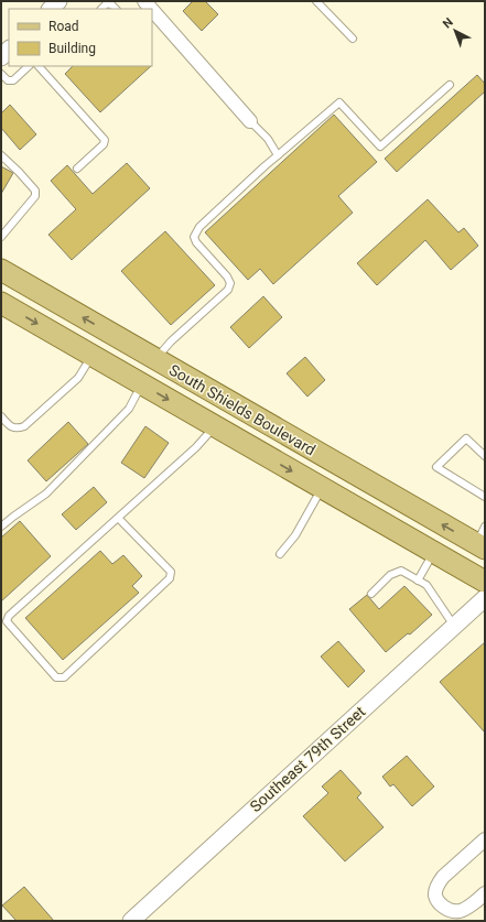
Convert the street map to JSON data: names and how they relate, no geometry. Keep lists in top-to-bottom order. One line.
{"streets":{"main road":["South Shields Boulevard"],"street":["Southeast 79th Street"]},"legend":["Road","Building"],"north":"top left"}
